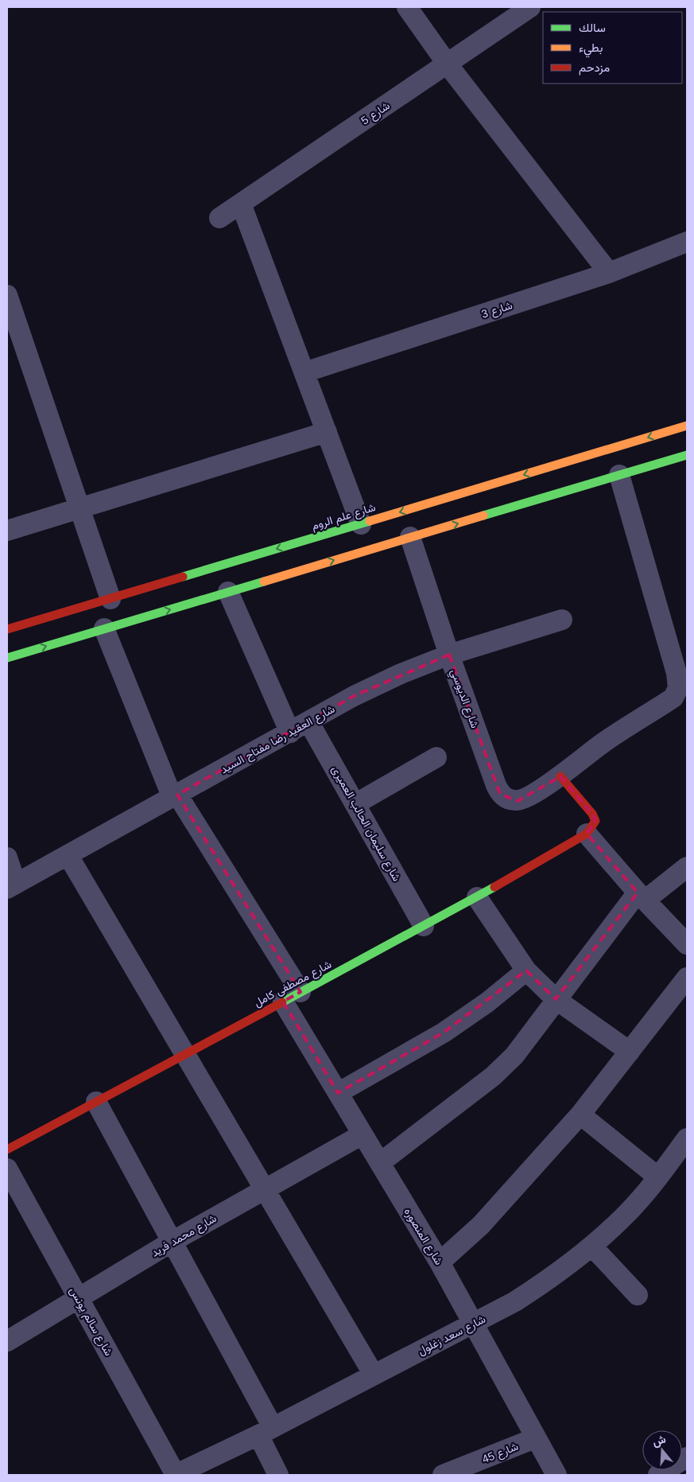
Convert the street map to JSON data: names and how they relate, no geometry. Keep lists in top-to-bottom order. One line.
{"streets":{"street":["شارع 5","شارع 3","شارع علم الروم","شارع الديوسي","شارع العقيد رضا مفتاح السيد","شارع سليمان الحالب العميرى","شارع مصطفى كامل","شارع محمد فريد","شارع المنصوره","شارع سالم يونس","شارع سعد زغلول","شارع 45"]},"crossings":[["شارع الديوسي","شارع العقيد رضا مفتاح السيد"],["شارع العقيد رضا مفتاح السيد","شارع سليمان الحالب العميرى"],["شارع العقيد رضا مفتاح السيد","شارع المنصوره"],["شارع سليمان الحالب العميرى","شارع مصطفى كامل"],["شارع مصطفى كامل","شارع المنصوره"],["شارع محمد فريد","شارع المنصوره"],["شارع محمد فريد","شارع سالم يونس"],["شارع المنصوره","شارع سعد زغلول"],["شارع المنصوره","شارع 45"],["شارع سالم يونس","شارع سعد زغلول"]],"legend":["سالك","بطيء","مزدحم"],"north":"top"}
